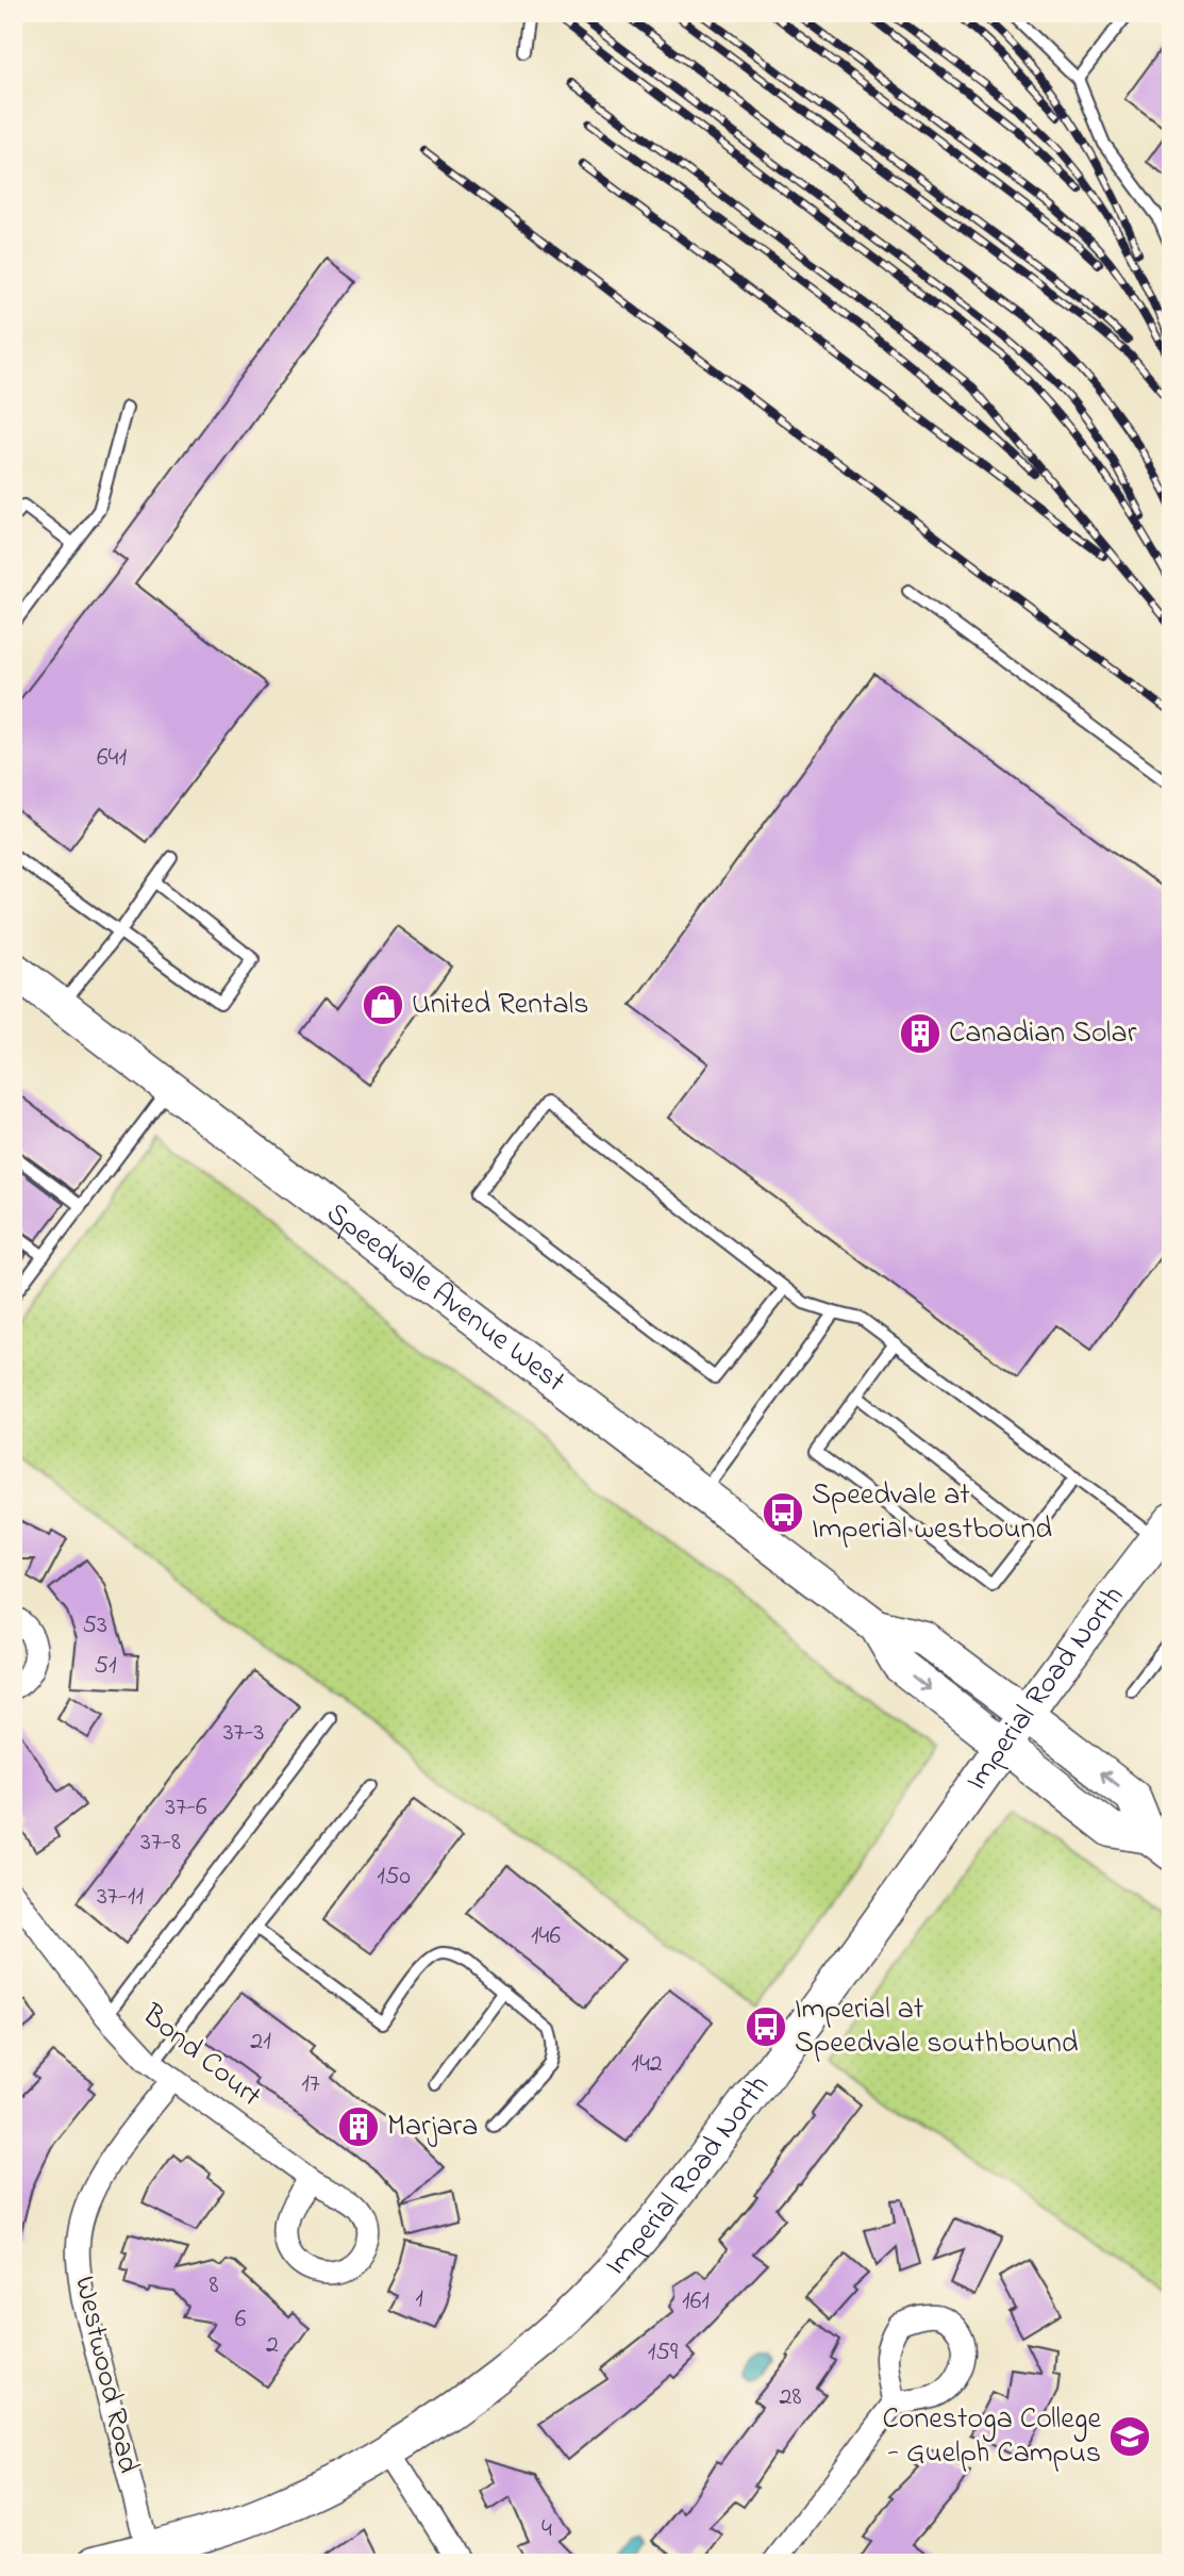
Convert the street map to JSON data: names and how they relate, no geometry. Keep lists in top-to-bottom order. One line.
{"streets":{"main road":["Speedvale Avenue West","Imperial Road North"],"street":["Bond Court","Westwood Road"]},"crossings":[["Speedvale Avenue West","Imperial Road North"],["Imperial Road North","Westwood Road"],["Bond Court","Westwood Road"]],"places":{"shop":["United Rentals"],"building":["Canadian Solar","Marjara"],"bus stop":["Speedvale at Imperial westbound","Imperial at Speedvale southbound"],"school or university":["Conestoga College - Guelph Campus"]},"house_numbers":["641","53","51","37-3","37-6","37-8","150","37-11","146","21","142","17","8","1","161","6","2","159","28","4"]}
